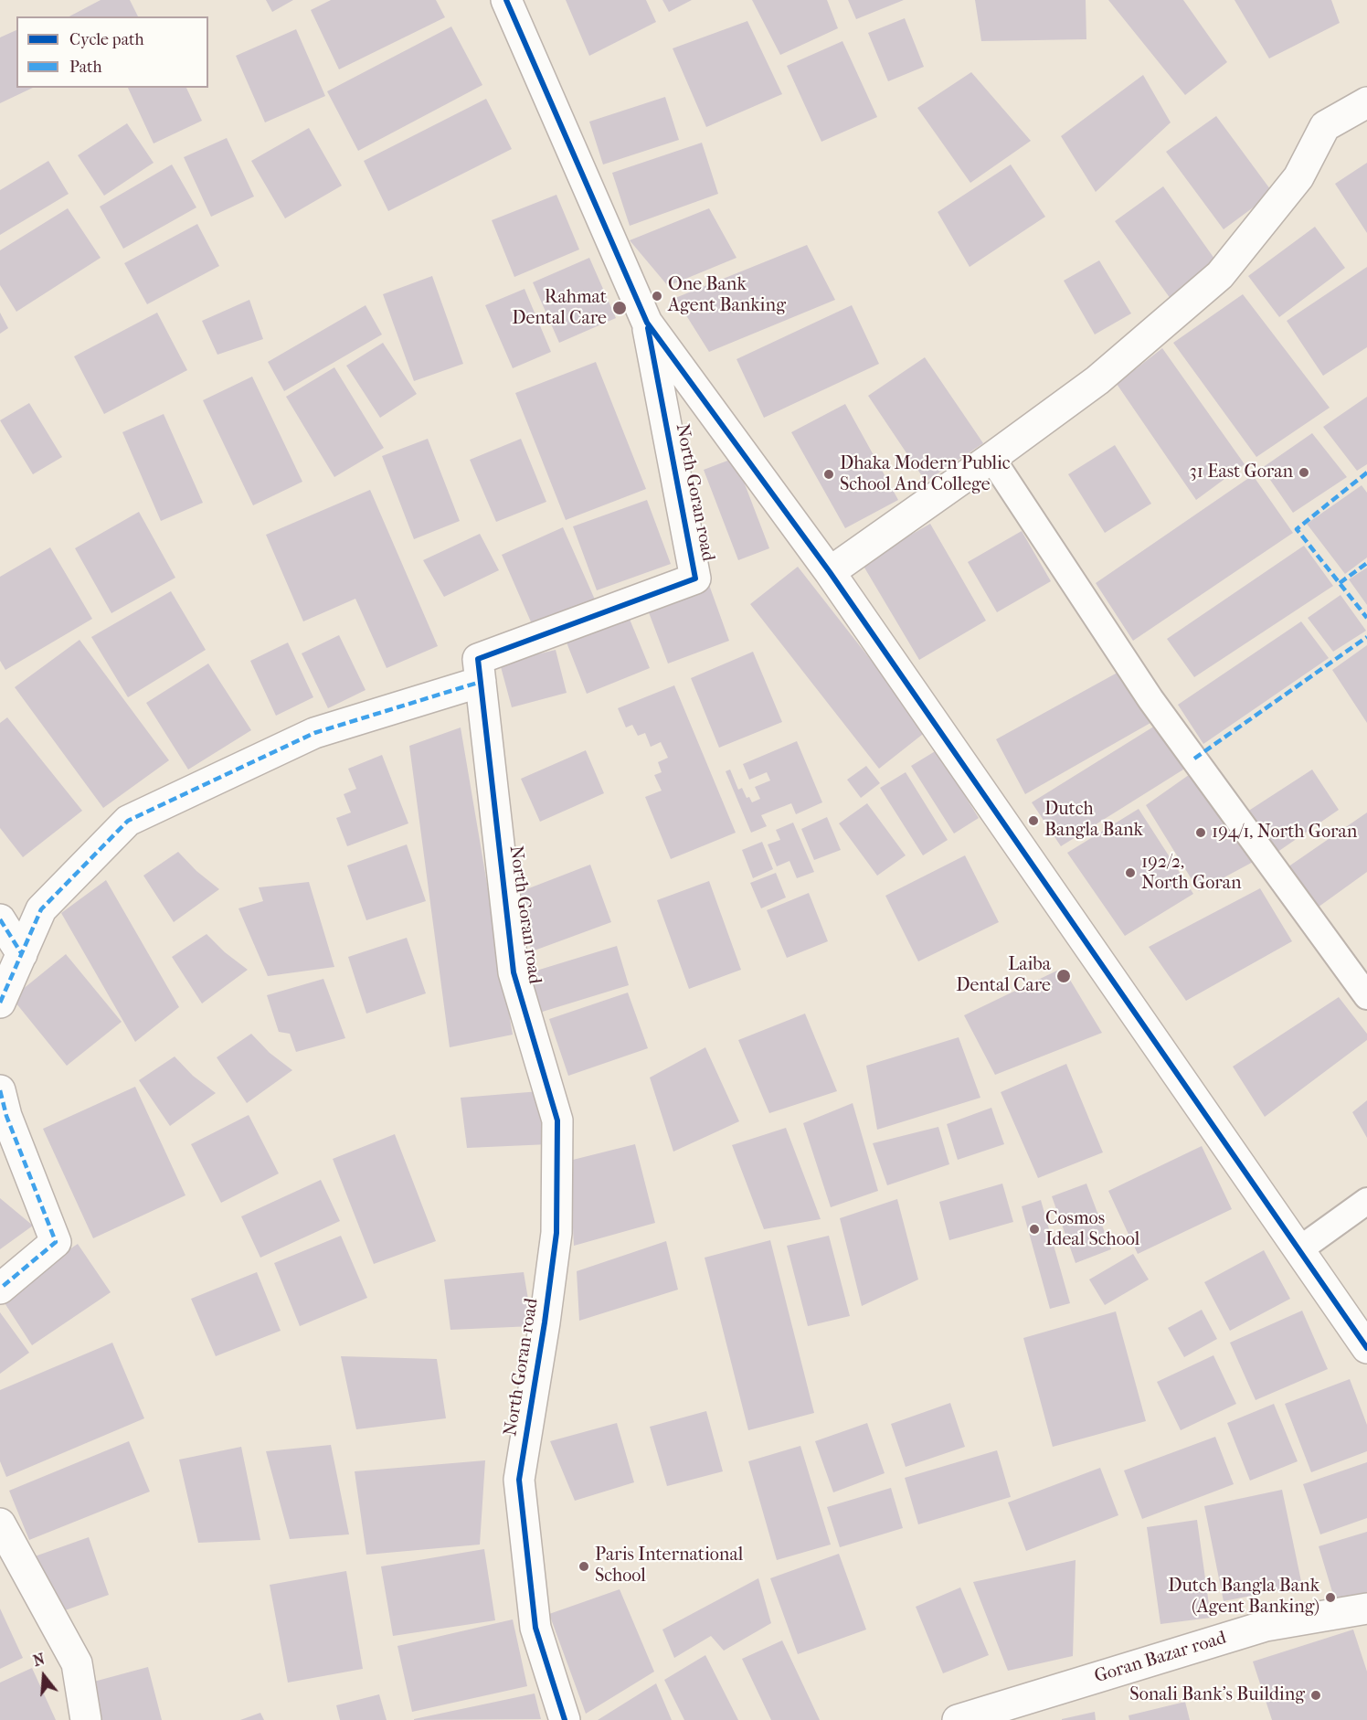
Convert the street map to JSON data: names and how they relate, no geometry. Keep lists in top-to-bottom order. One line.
{"streets":{"street":["North Goran road","Goran Bazar road"]},"places":["One Bank Agent Banking","Rahmat Dental Care","31 East Goran","Dhaka Modern Public School And College","Dutch Bangla Bank","194/1, North Goran","192/2, North Goran","Laiba Dental Care","Cosmos Ideal School","Paris International School","Dutch Bangla Bank (Agent Banking)","Sonali Bank's Building"],"legend":["Cycle path","Path"],"north":"top"}
